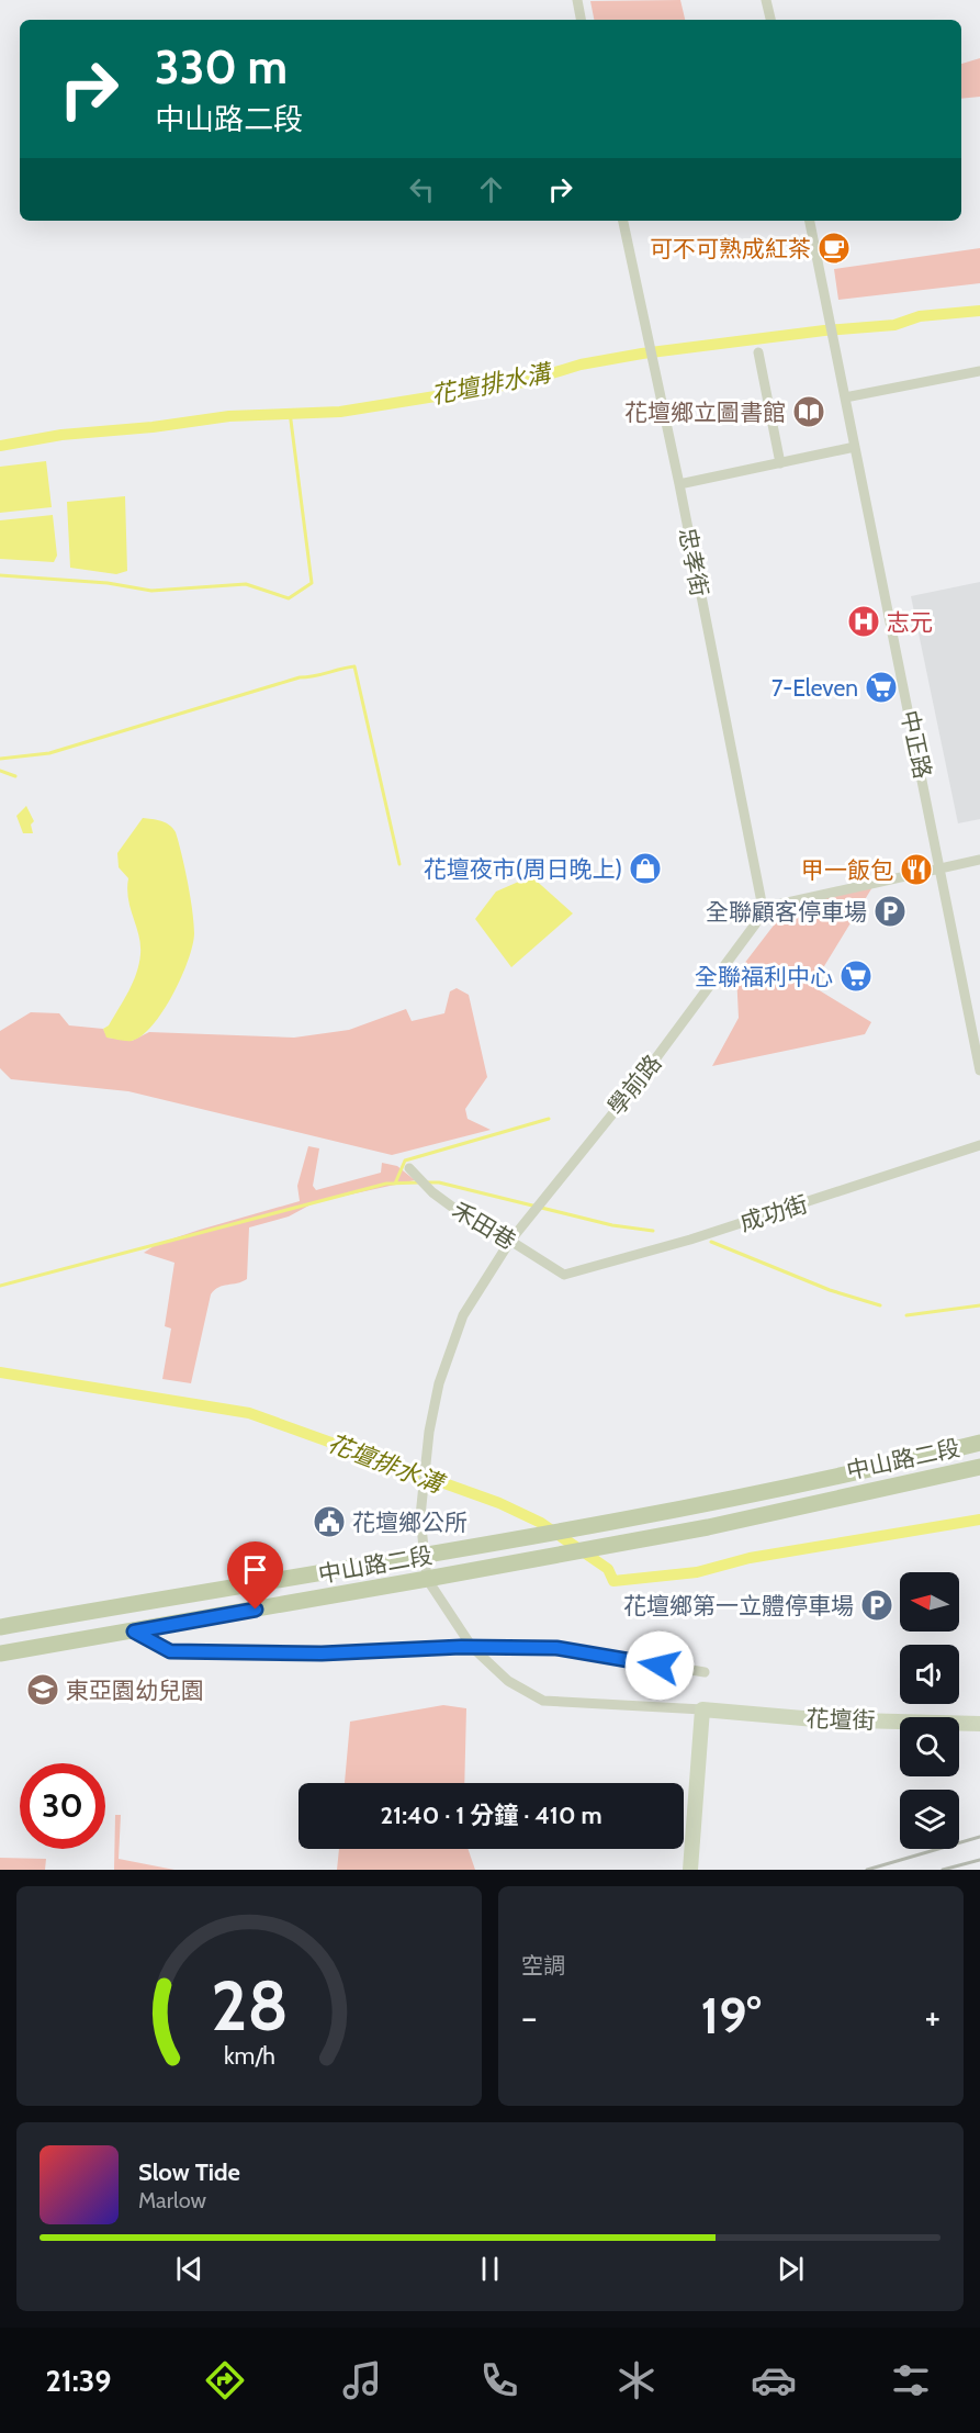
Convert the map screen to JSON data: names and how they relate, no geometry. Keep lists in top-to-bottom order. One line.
{"streets":{"main road":["中山路二段"],"street":["忠孝街","中正路","學前路","成功街","禾田巷","花壇街"]},"crossings":[["忠孝街","學前路"],["學前路","禾田巷"],["學前路","中山路二段"],["成功街","禾田巷"]],"water":["花壇排水溝"],"places":{"cafe":["可不可熟成紅茶"],"library":["花壇鄉立圖書館"],"hospital":["志元"],"supermarket":["7-Eleven","全聯福利中心"],"shop":["花壇夜市(周日晚上)"],"restaurant":["甲一飯包"],"parking":["全聯顧客停車場","花壇鄉第一立體停車場"],"public building":["花壇鄉公所"],"school or university":["東亞園幼兒園"]},"north":"left","page":{"turn":["330 m","中山路二段"],"limit":"30","trip":"21:40 · 1 分鐘 · 410 m","tile":"空調","heat":["−","19°","+"],"song":["Slow Tide","Marlow"],"tabs":"21:39","gauge":["28","km/h"]}}
